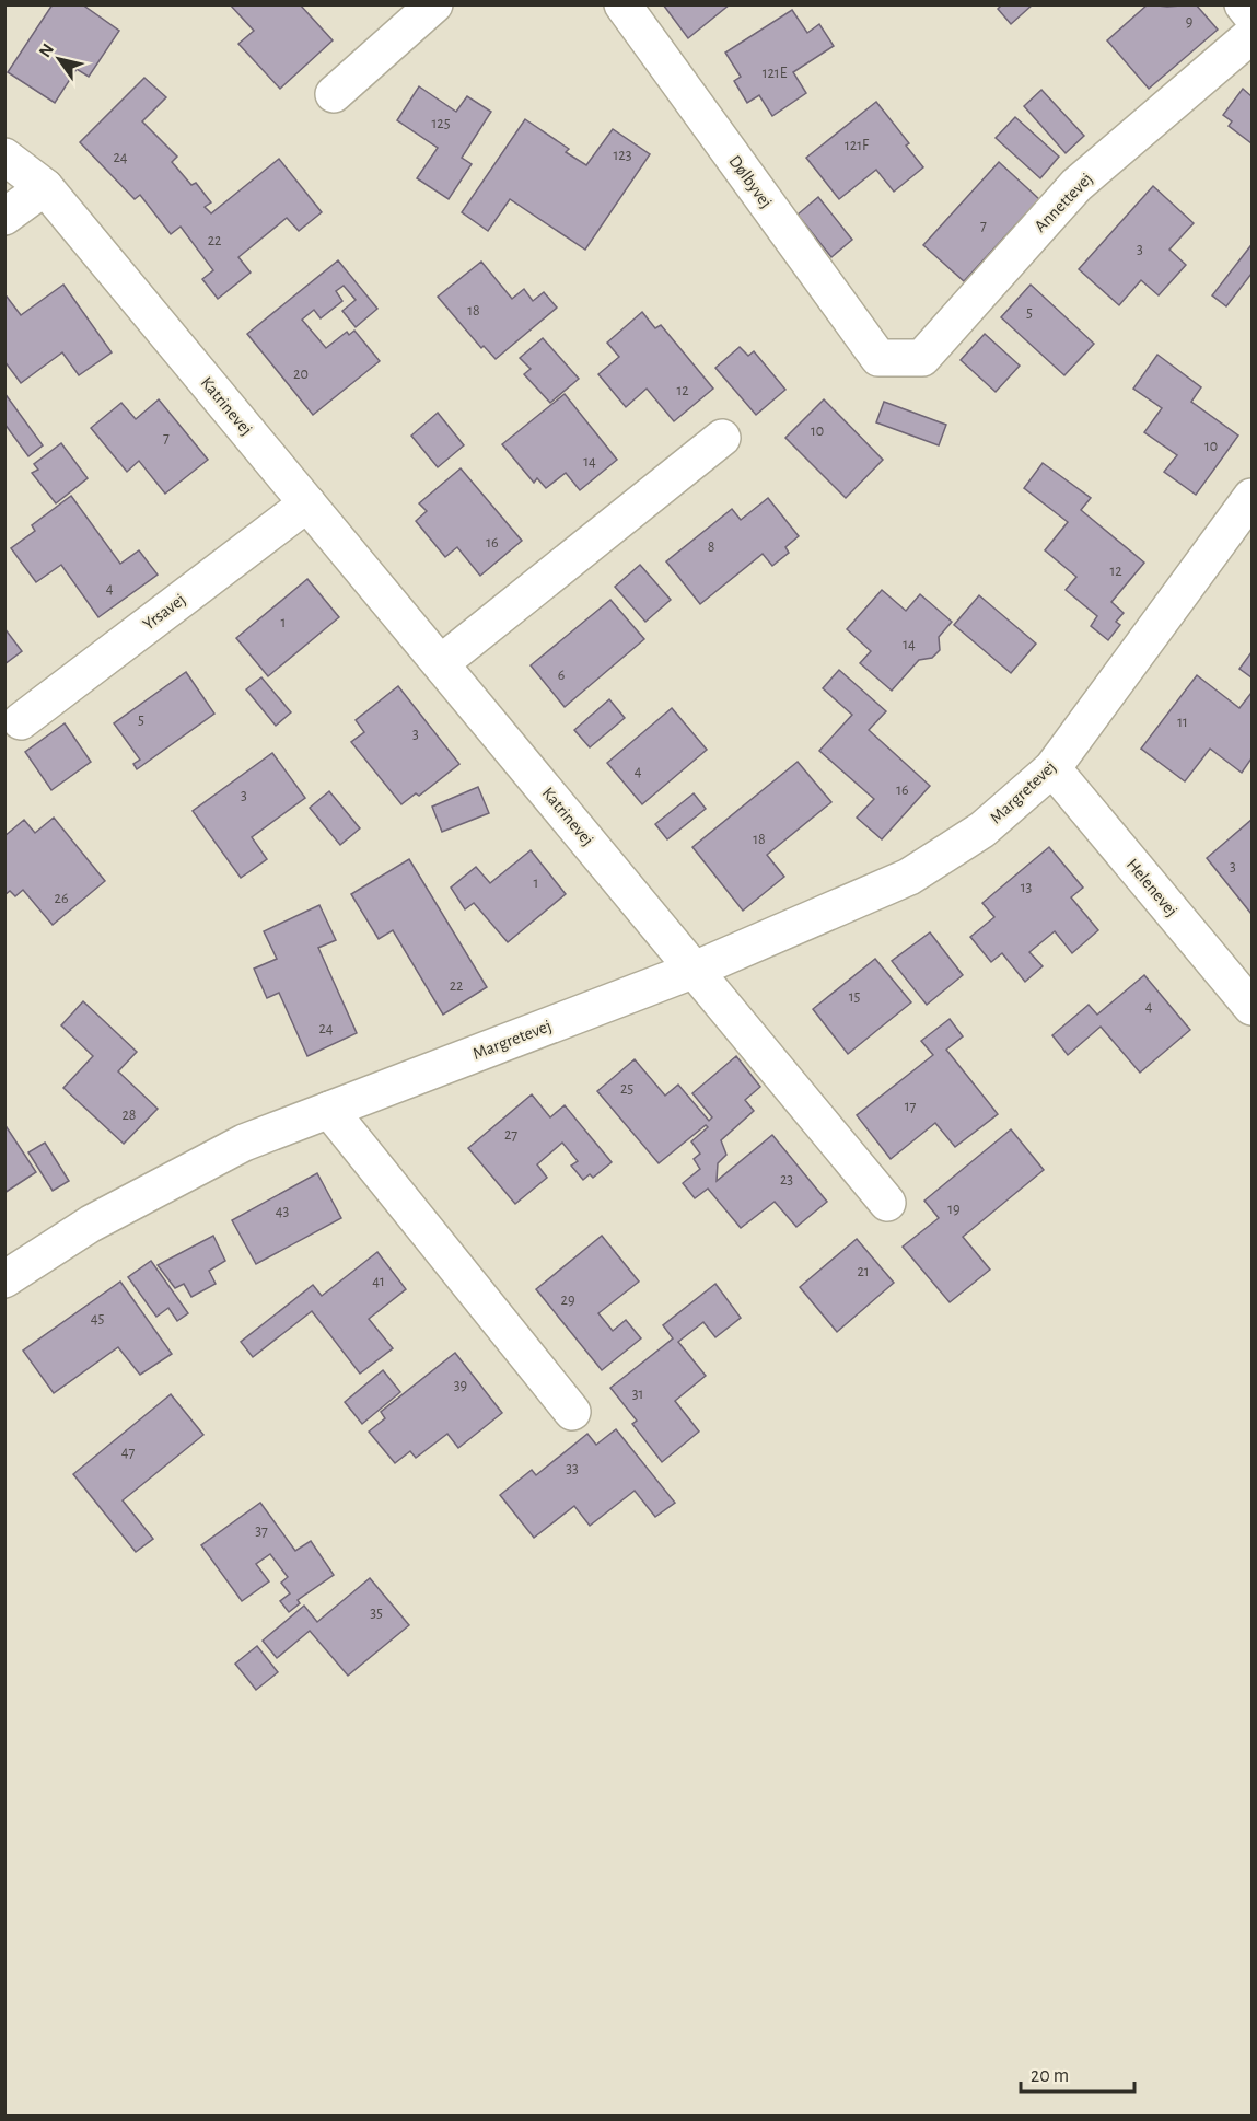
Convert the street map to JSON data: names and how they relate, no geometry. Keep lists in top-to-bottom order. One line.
{"streets":{"street":["Dølbyvej","Annettevej","Katrinevej","Yrsavej","Margretevej","Helenevej"]},"crossings":[["Dølbyvej","Annettevej"],["Katrinevej","Yrsavej"],["Katrinevej","Margretevej"],["Margretevej","Helenevej"]],"house_numbers":["9","121E","125","121F","123","24","7","22","3","18","5","20","12","10","7","10","14","16","8","12","4","1","14","6","5","11","3","4","16","3","18","3","1","13","26","22","15","4","24","25","17","28","27","23","19","43","21","41","29","45","39","31","47","33","37","35"],"scale_bar":"20 m","north":"top left"}
